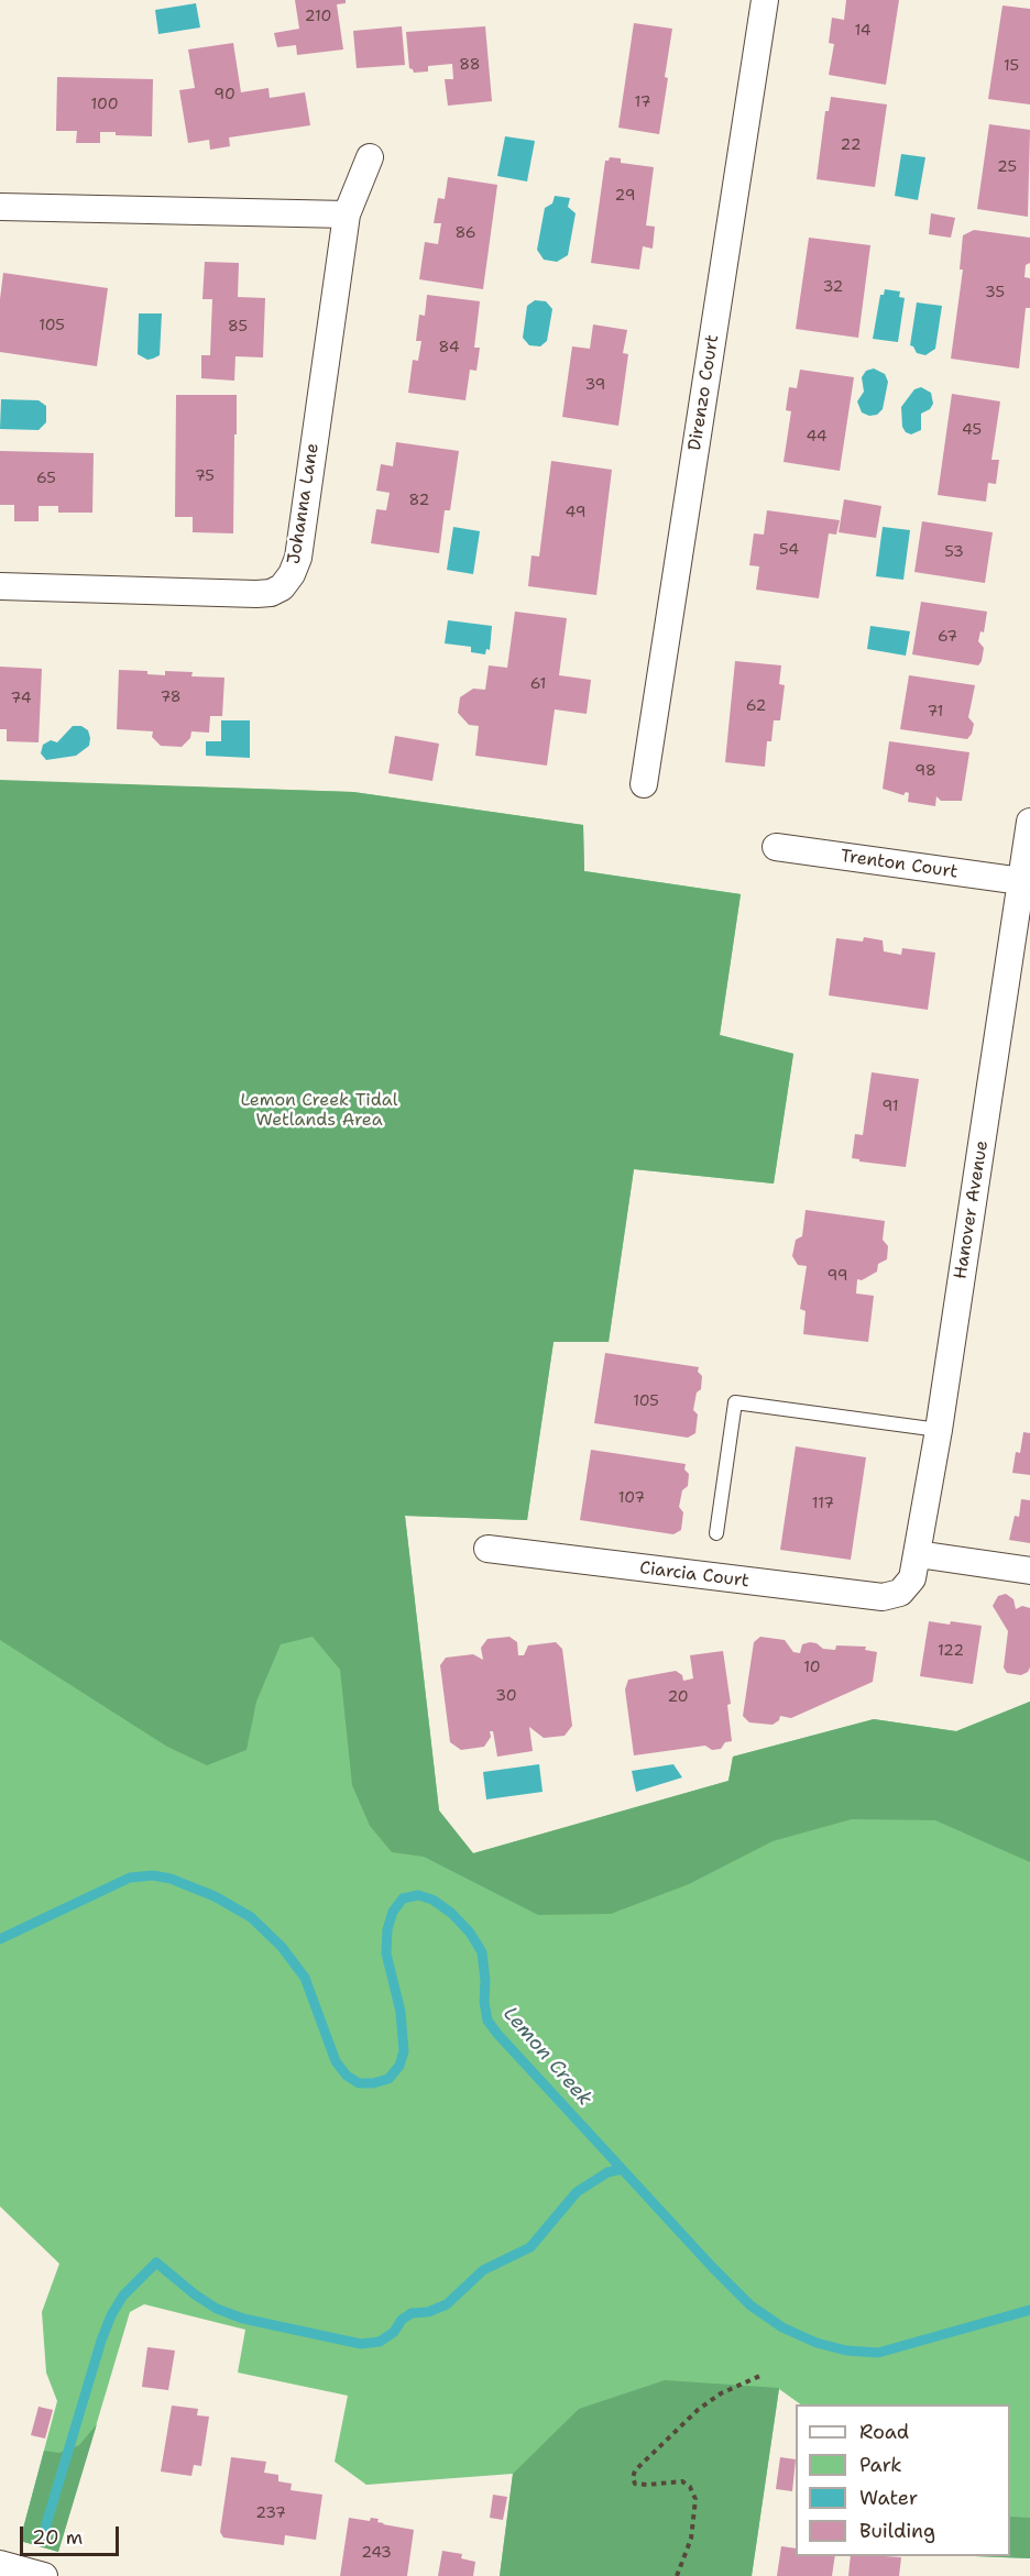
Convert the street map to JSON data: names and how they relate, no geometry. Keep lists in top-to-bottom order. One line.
{"streets":{"street":["Direnzo Court","Johanna Lane","Trenton Court","Hanover Avenue","Ciarcia Court"]},"crossings":[["Trenton Court","Hanover Avenue"],["Hanover Avenue","Ciarcia Court"]],"water":["Lemon Creek"],"parks":["Lemon Creek Tidal Wetlands Area"],"house_numbers":["210","14","88","15","90","17","100","22","25","29","86","32","35","105","85","84","39","45","44","75","65","82","49","54","53","67","61","78","74","62","71","98","91","99","105","107","117","122","10","30","20","237","243"],"legend":["Road","Park","Water","Building"],"scale_bar":"20 m"}
